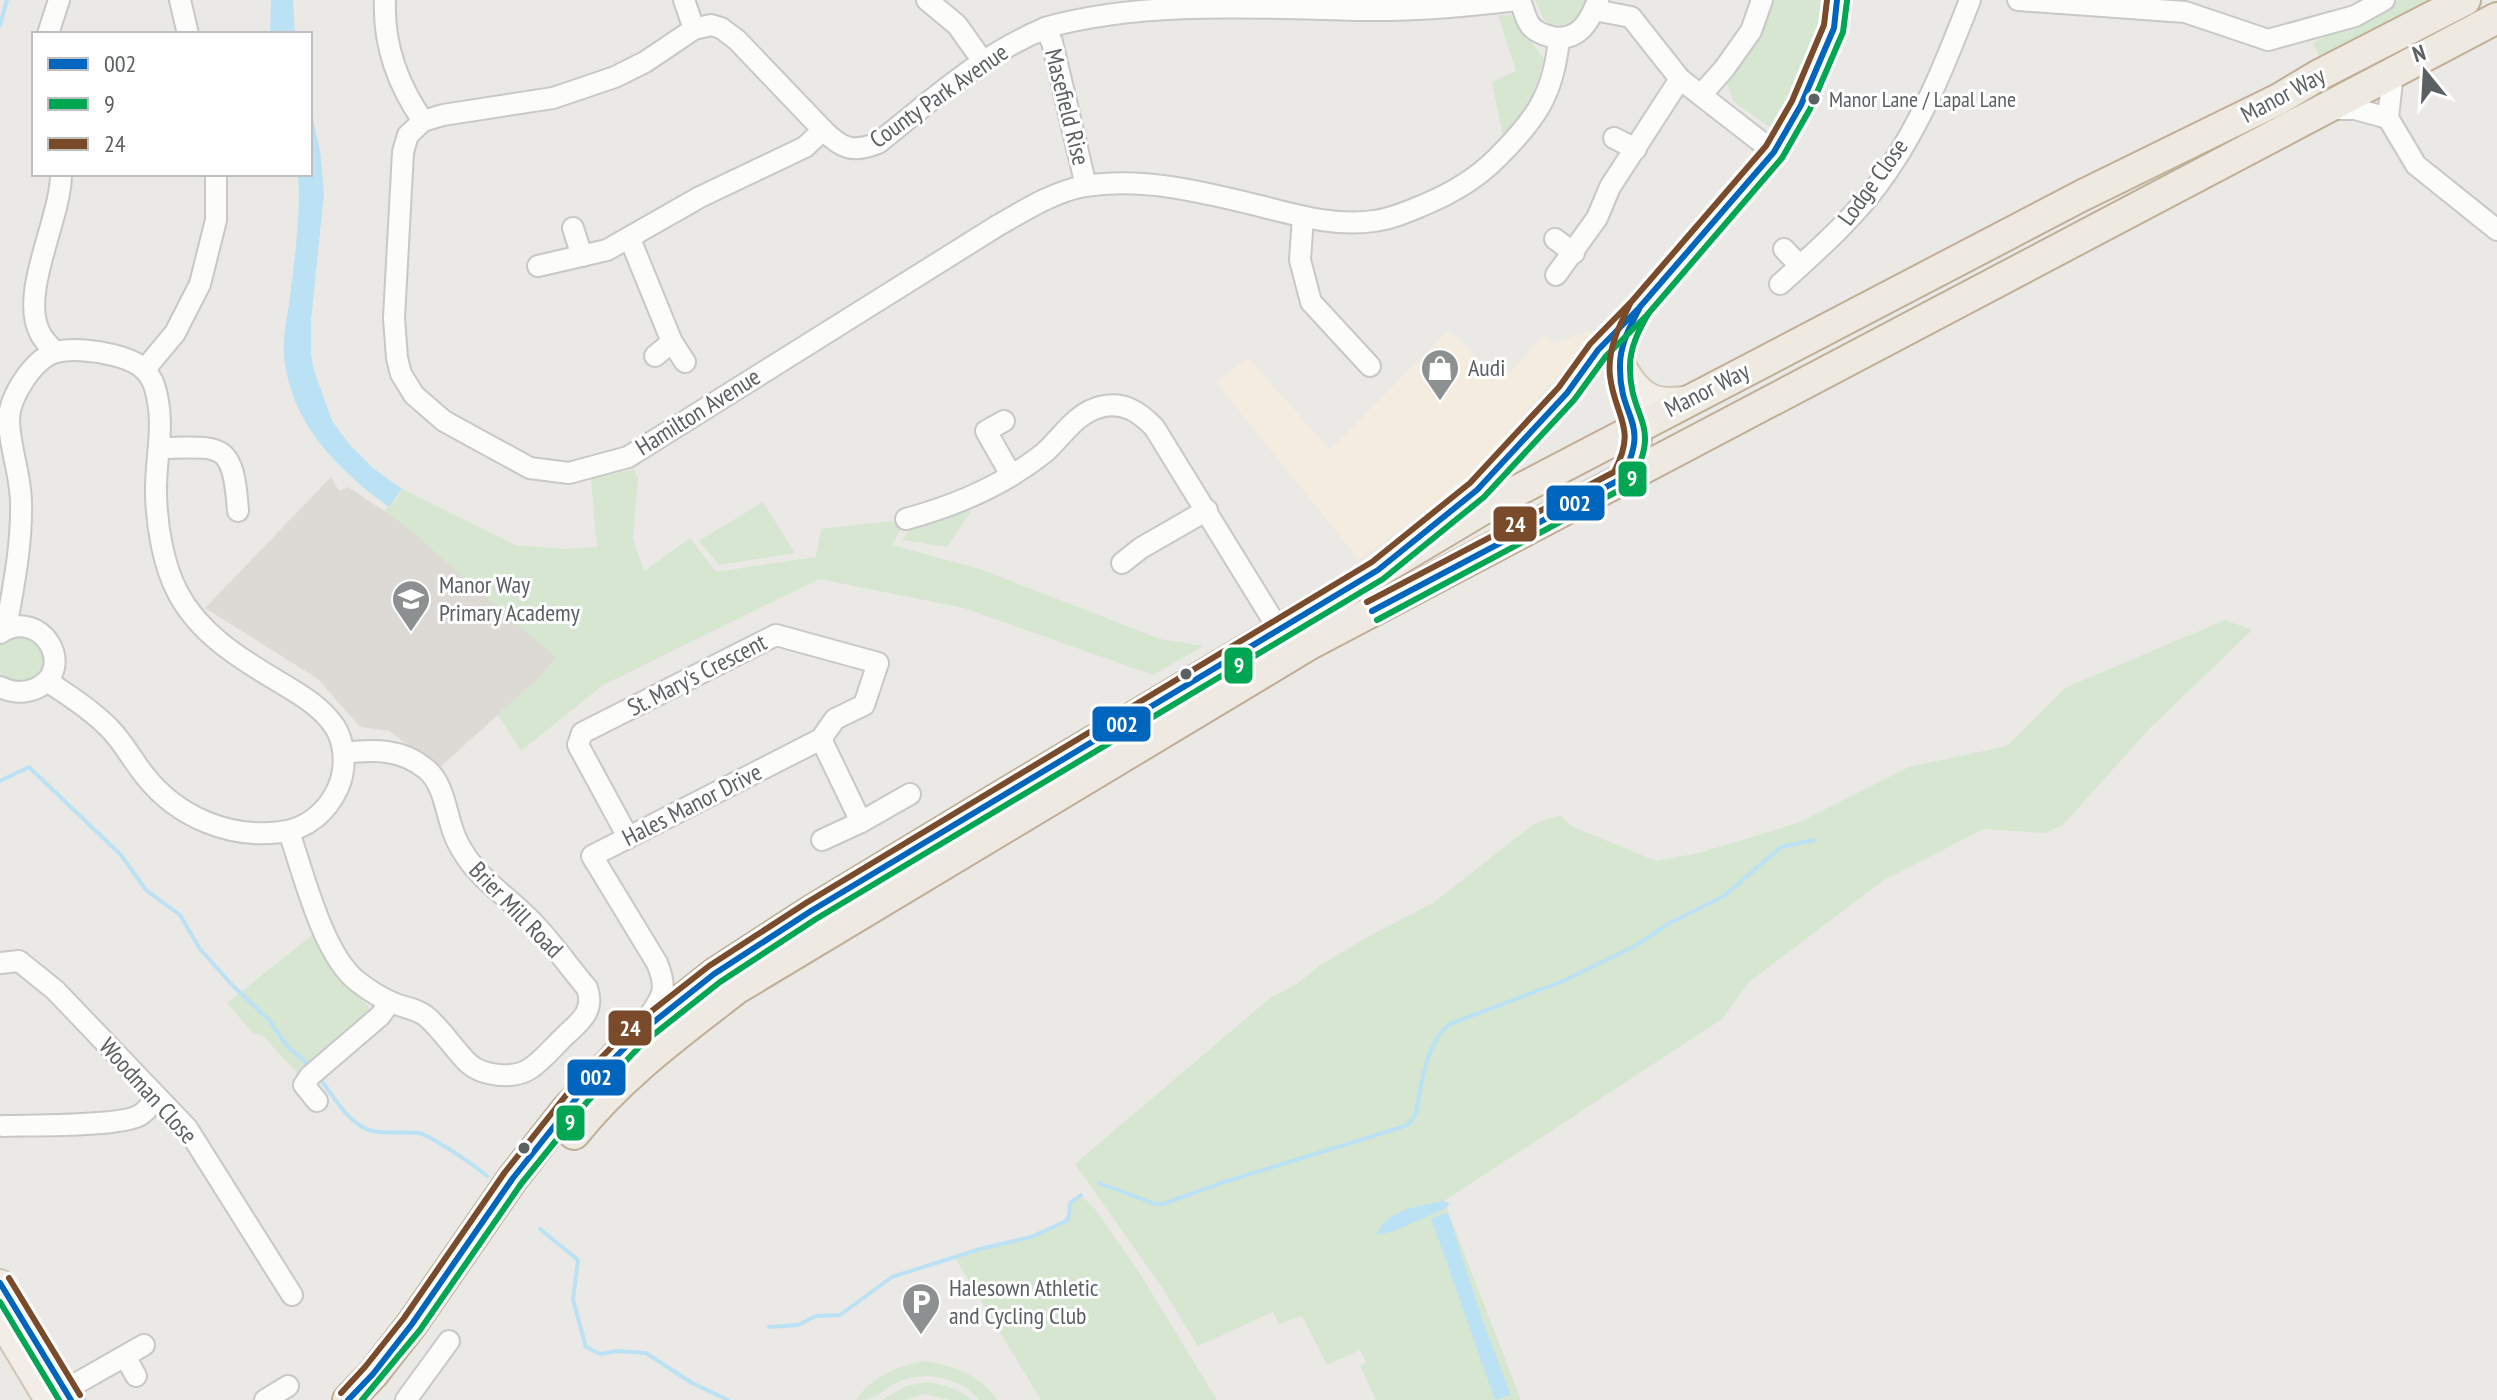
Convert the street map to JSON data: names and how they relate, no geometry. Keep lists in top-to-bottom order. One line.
{"streets":{"highway":["Manor Way"],"street":["County Park Avenue","Masefield Rise","Lodge Close","Hamilton Avenue","St. Mary's Crescent","Hales Manor Drive","Brier Mill Road","Woodman Close"]},"crossings":[["Manor Way","Hales Manor Drive"],["County Park Avenue","Masefield Rise"],["Masefield Rise","Hamilton Avenue"],["St. Mary's Crescent","Hales Manor Drive"]],"places":{"other":["Manor Lane / Lapal Lane"],"shop":["Audi"],"school or university":["Manor Way Primary Academy"],"parking":["Halesown Athletic and Cycling Club"]},"lines":["transit line 002","transit line 24","transit line 9"],"legend":["002","9","24"],"north":"top"}
